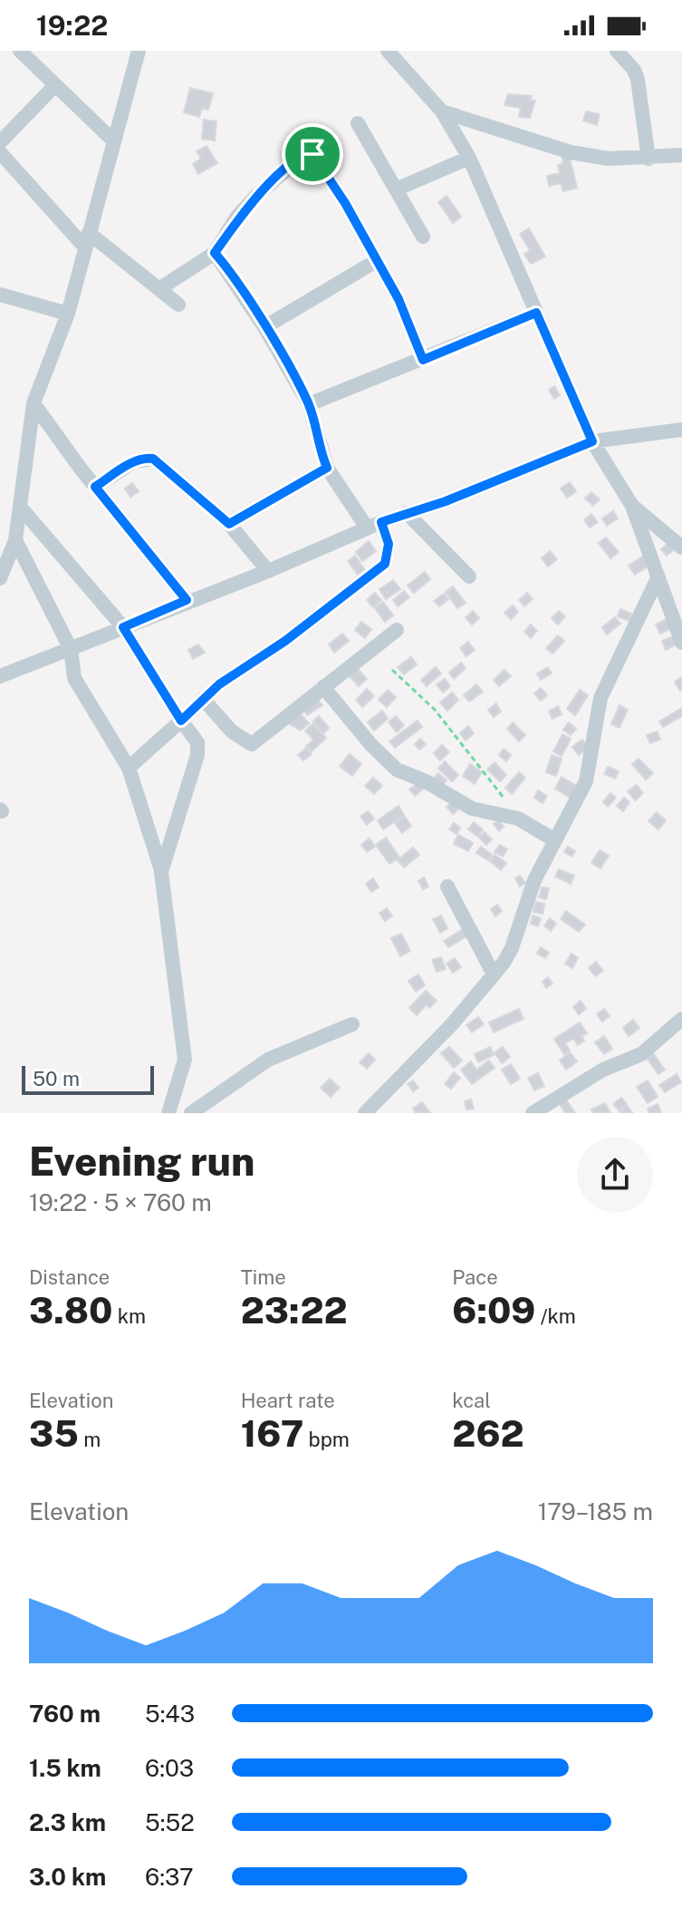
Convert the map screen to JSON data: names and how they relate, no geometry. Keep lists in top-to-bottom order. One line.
{"scale_bar":"50 m","page":{"status":"19:22","scale":"50 m","heading":["Evening run","19:22 · 5 × 760 m"],"stats":[["Distance","3.80 km"],["Time","23:22"],["Pace","6:09 /km"],["Elevation","35 m"],["Heart rate","167 bpm"],["kcal","262"]],"chart":["Elevation","179–185 m"],"list":[{"name":"760 m","note":"5:43"},{"name":"1.5 km","note":"6:03"},{"name":"2.3 km","note":"5:52"},{"name":"3.0 km","note":"6:37"}]}}
